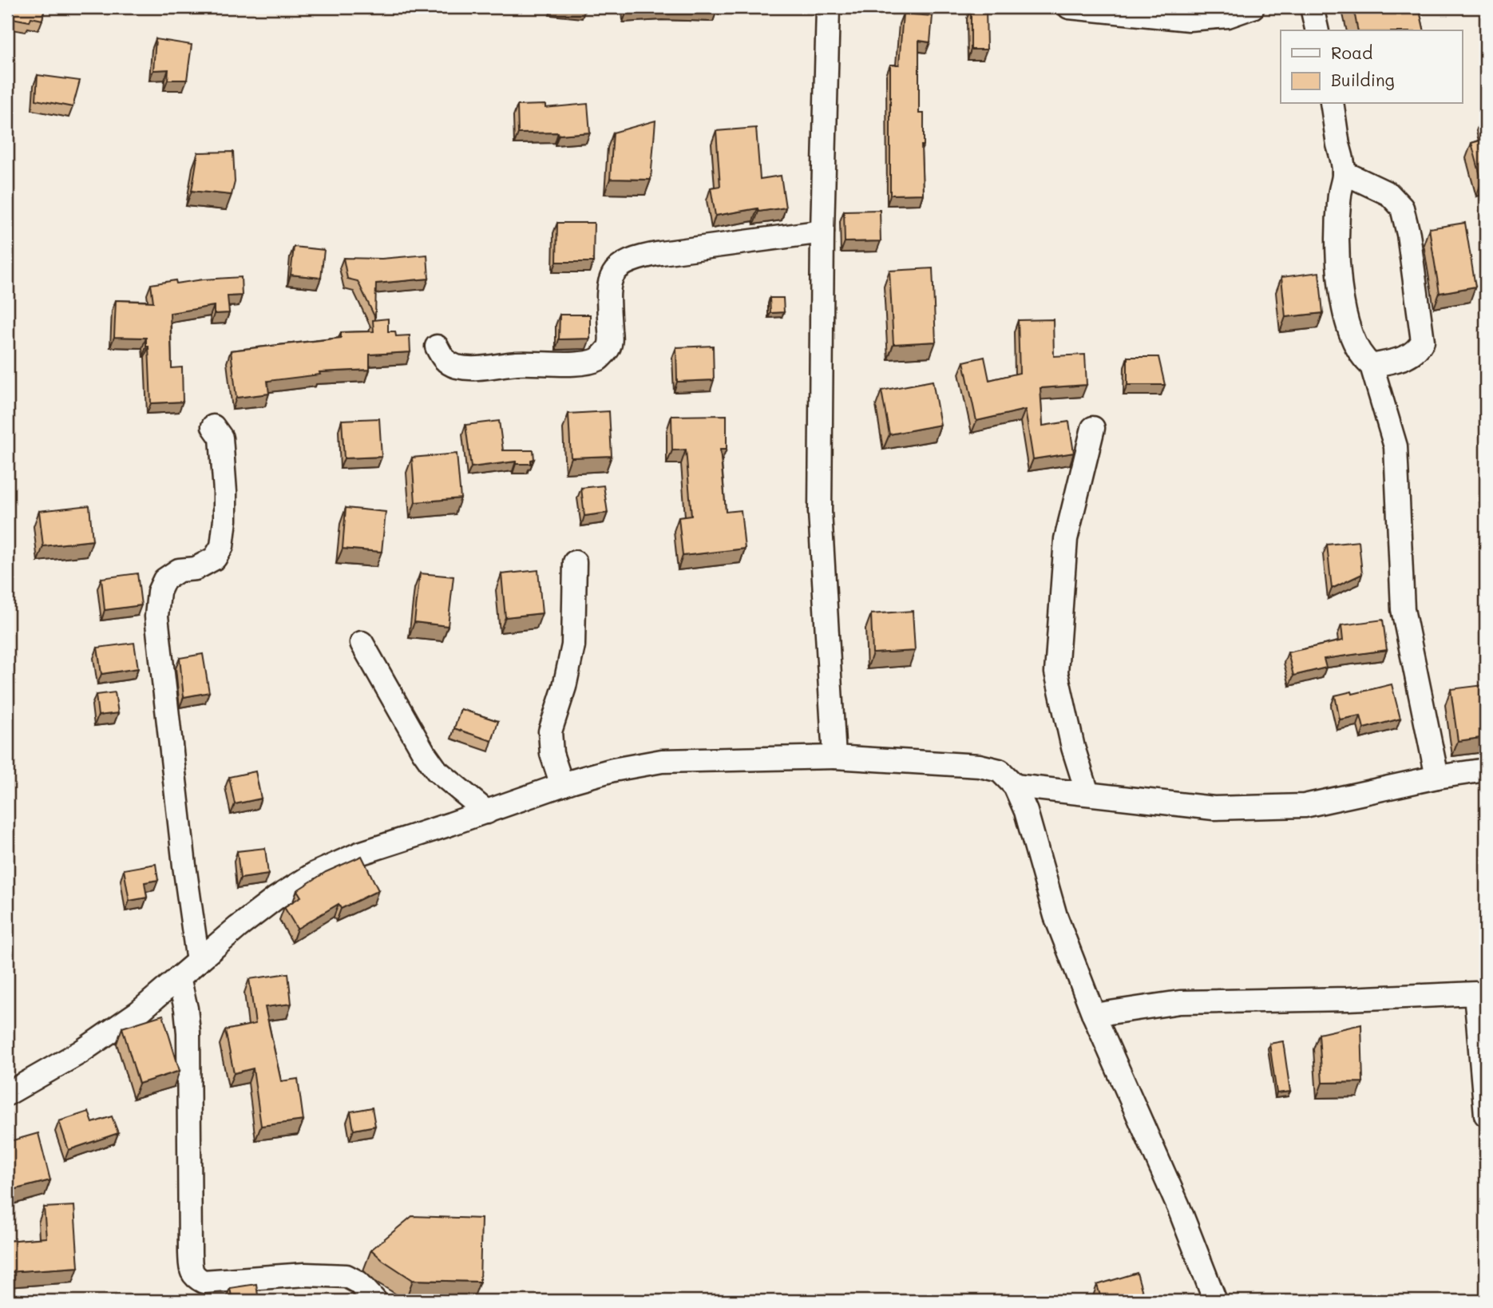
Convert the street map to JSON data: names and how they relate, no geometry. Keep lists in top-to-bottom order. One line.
{"legend":["Road","Building"]}
